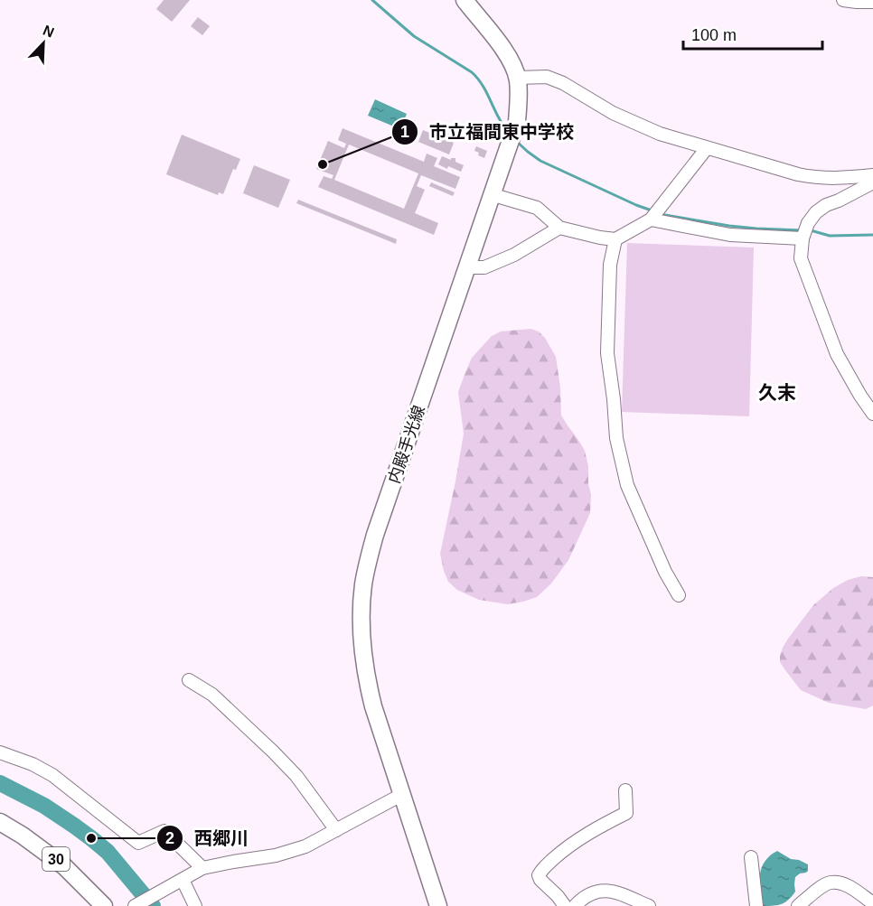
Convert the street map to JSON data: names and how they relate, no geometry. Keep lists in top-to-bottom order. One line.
{"streets":{"main road":["内殿手光線","30"]},"districts":["久末"],"places":["市立福間東中学校","西郷川"],"scale_bar":"100 m","north":"top right"}
